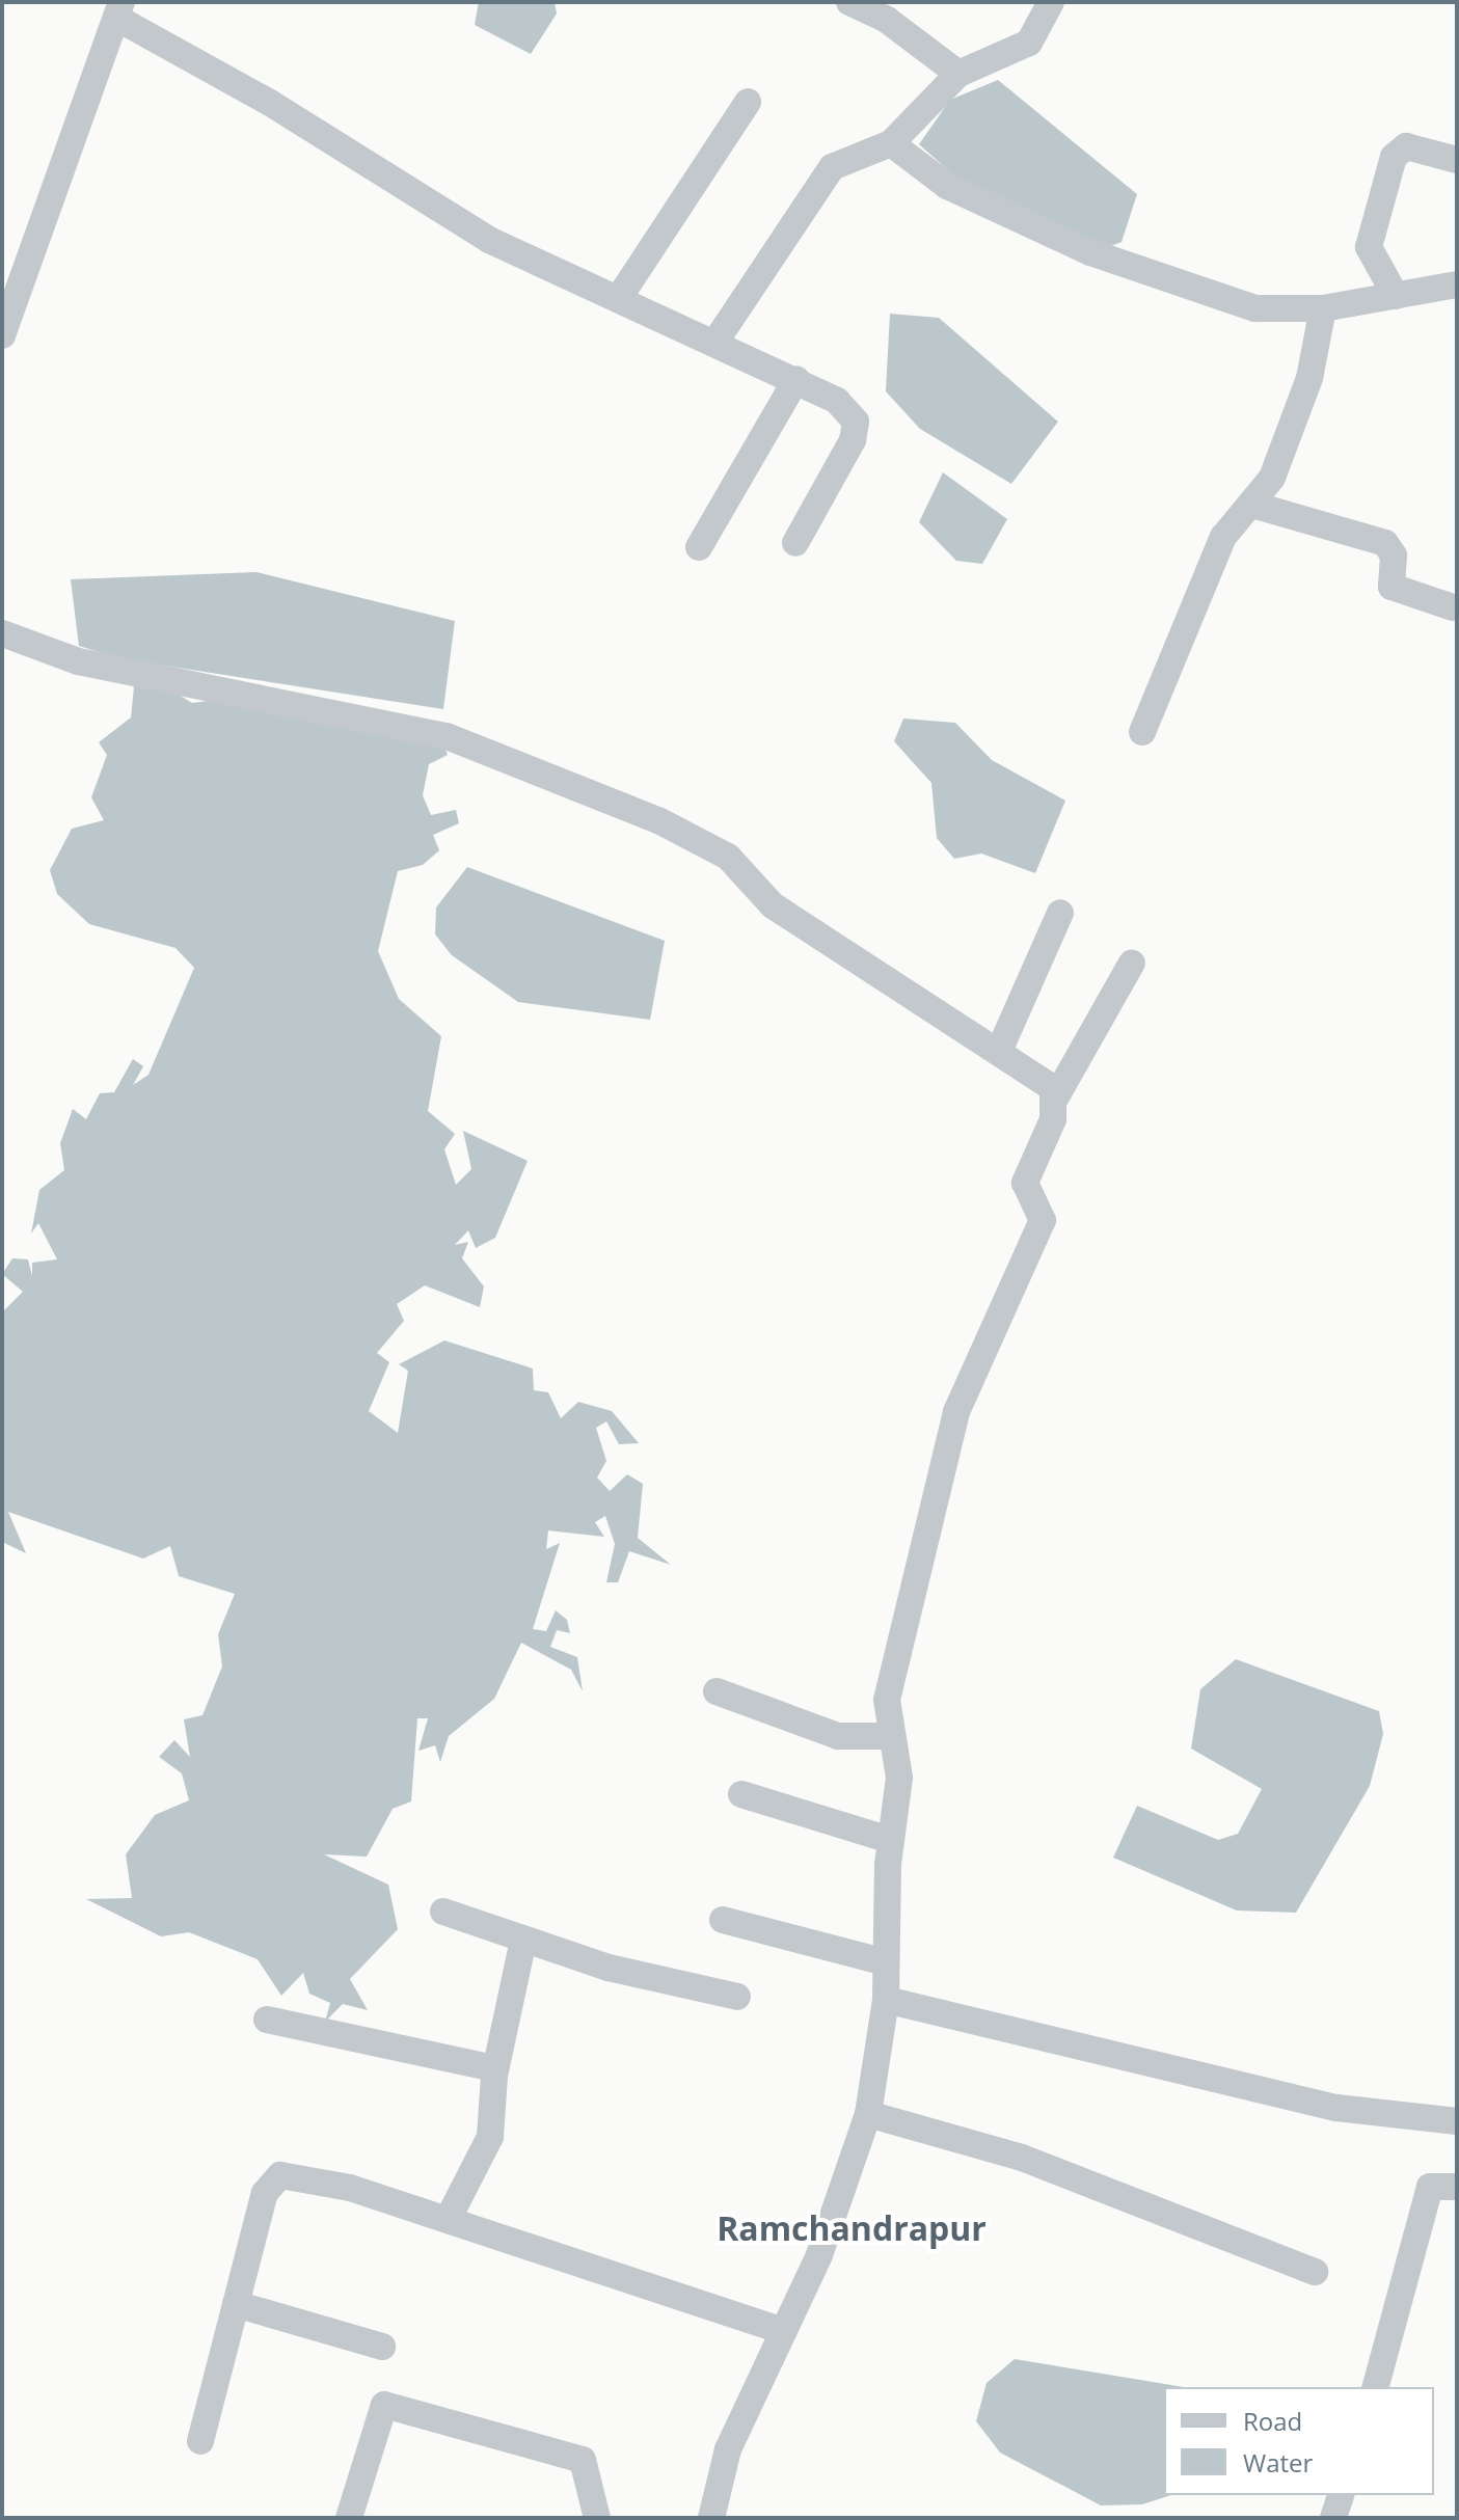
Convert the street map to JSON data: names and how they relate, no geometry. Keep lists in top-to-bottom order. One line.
{"districts":["Ramchandrapur"],"legend":["Road","Water"]}
